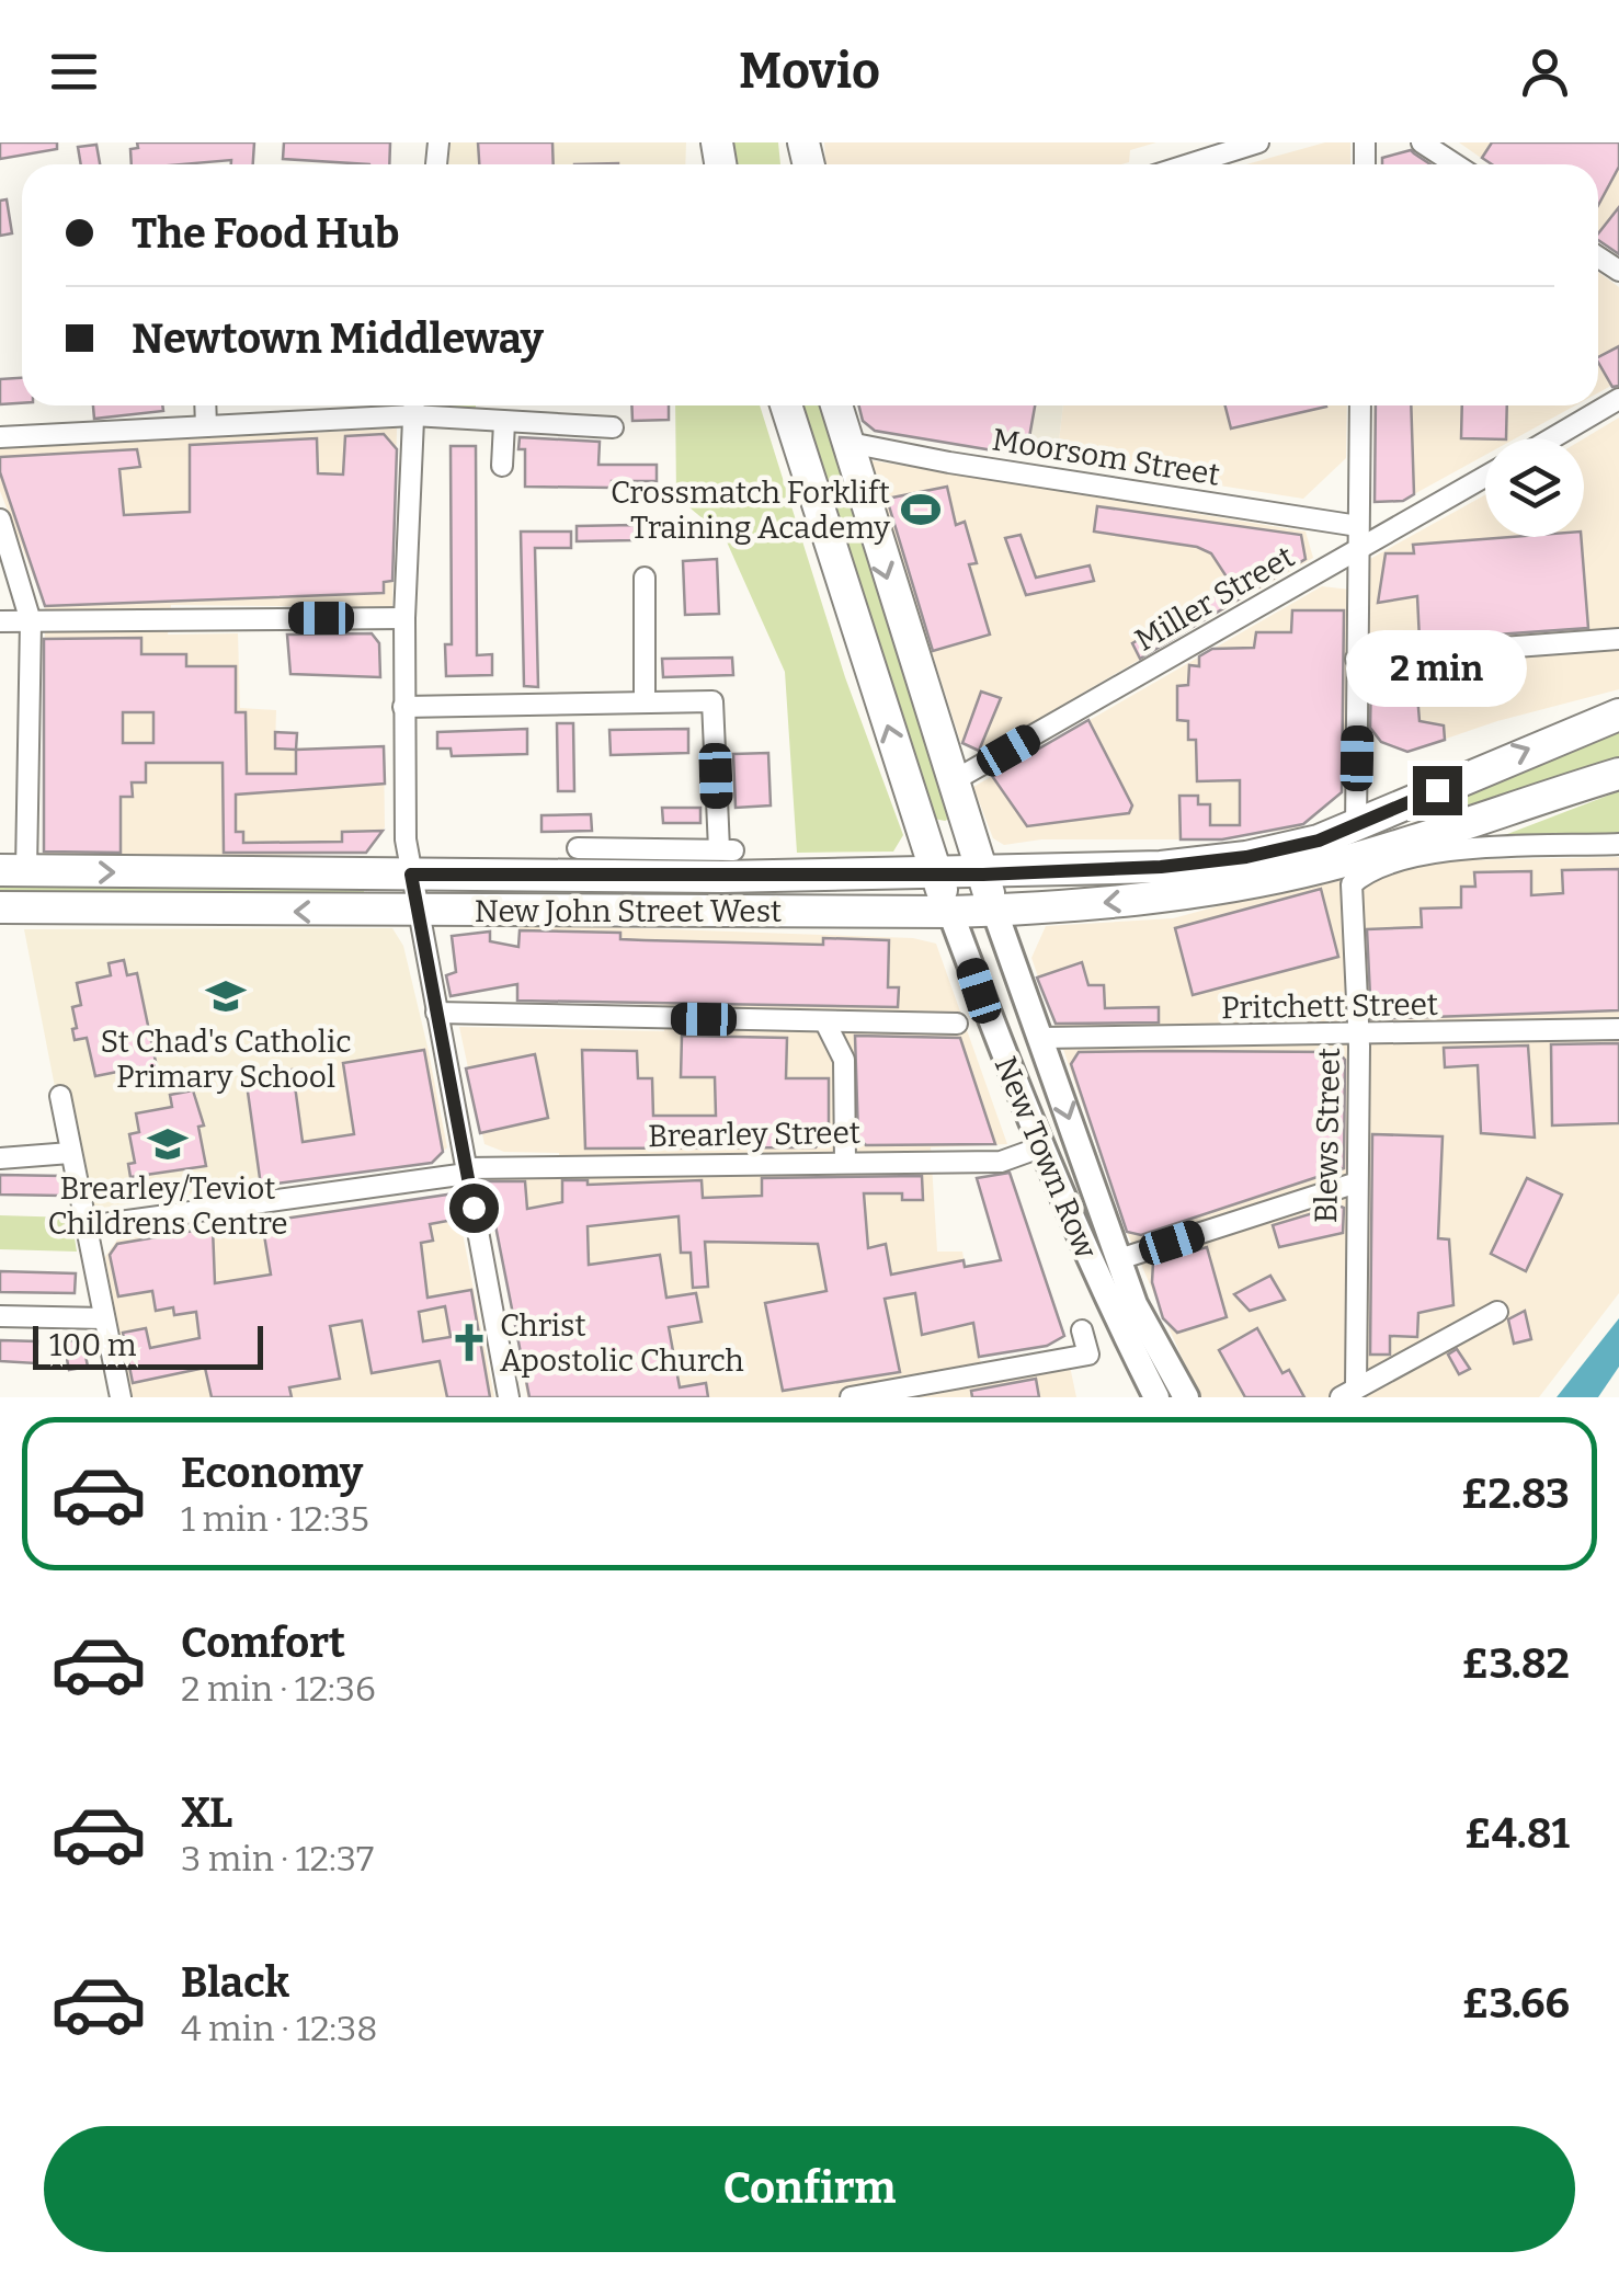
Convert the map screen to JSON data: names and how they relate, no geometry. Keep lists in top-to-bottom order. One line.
{"streets":{"highway":["New John Street West"],"main road":["New Town Row"],"street":["Moorsom Street","Miller Street","Pritchett Street","Brearley Street","Blews Street"]},"crossings":[["New John Street West","New Town Row"],["Pritchett Street","Blews Street"],["Pritchett Street","New Town Row"],["Brearley Street","New Town Row"]],"places":{"sports":["Crossmatch Forklift Training Academy"],"school or university":["St Chad's Catholic Primary School","Brearley/Teviot Childrens Centre"],"church":["Christ Apostolic Church"]},"scale_bar":"100 m","page":{"header":"Movio","banner":["The Food Hub","Newtown Middleway"],"bubble":"2 min","scale":"100 m","list":[{"name":"Economy","note":"1 min · 12:35","value":"£2.83"},{"name":"Comfort","note":"2 min · 12:36","value":"£3.82"},{"name":"XL","note":"3 min · 12:37","value":"£4.81"},{"name":"Black","note":"4 min · 12:38","value":"£3.66"}],"buttons":"Confirm"}}
